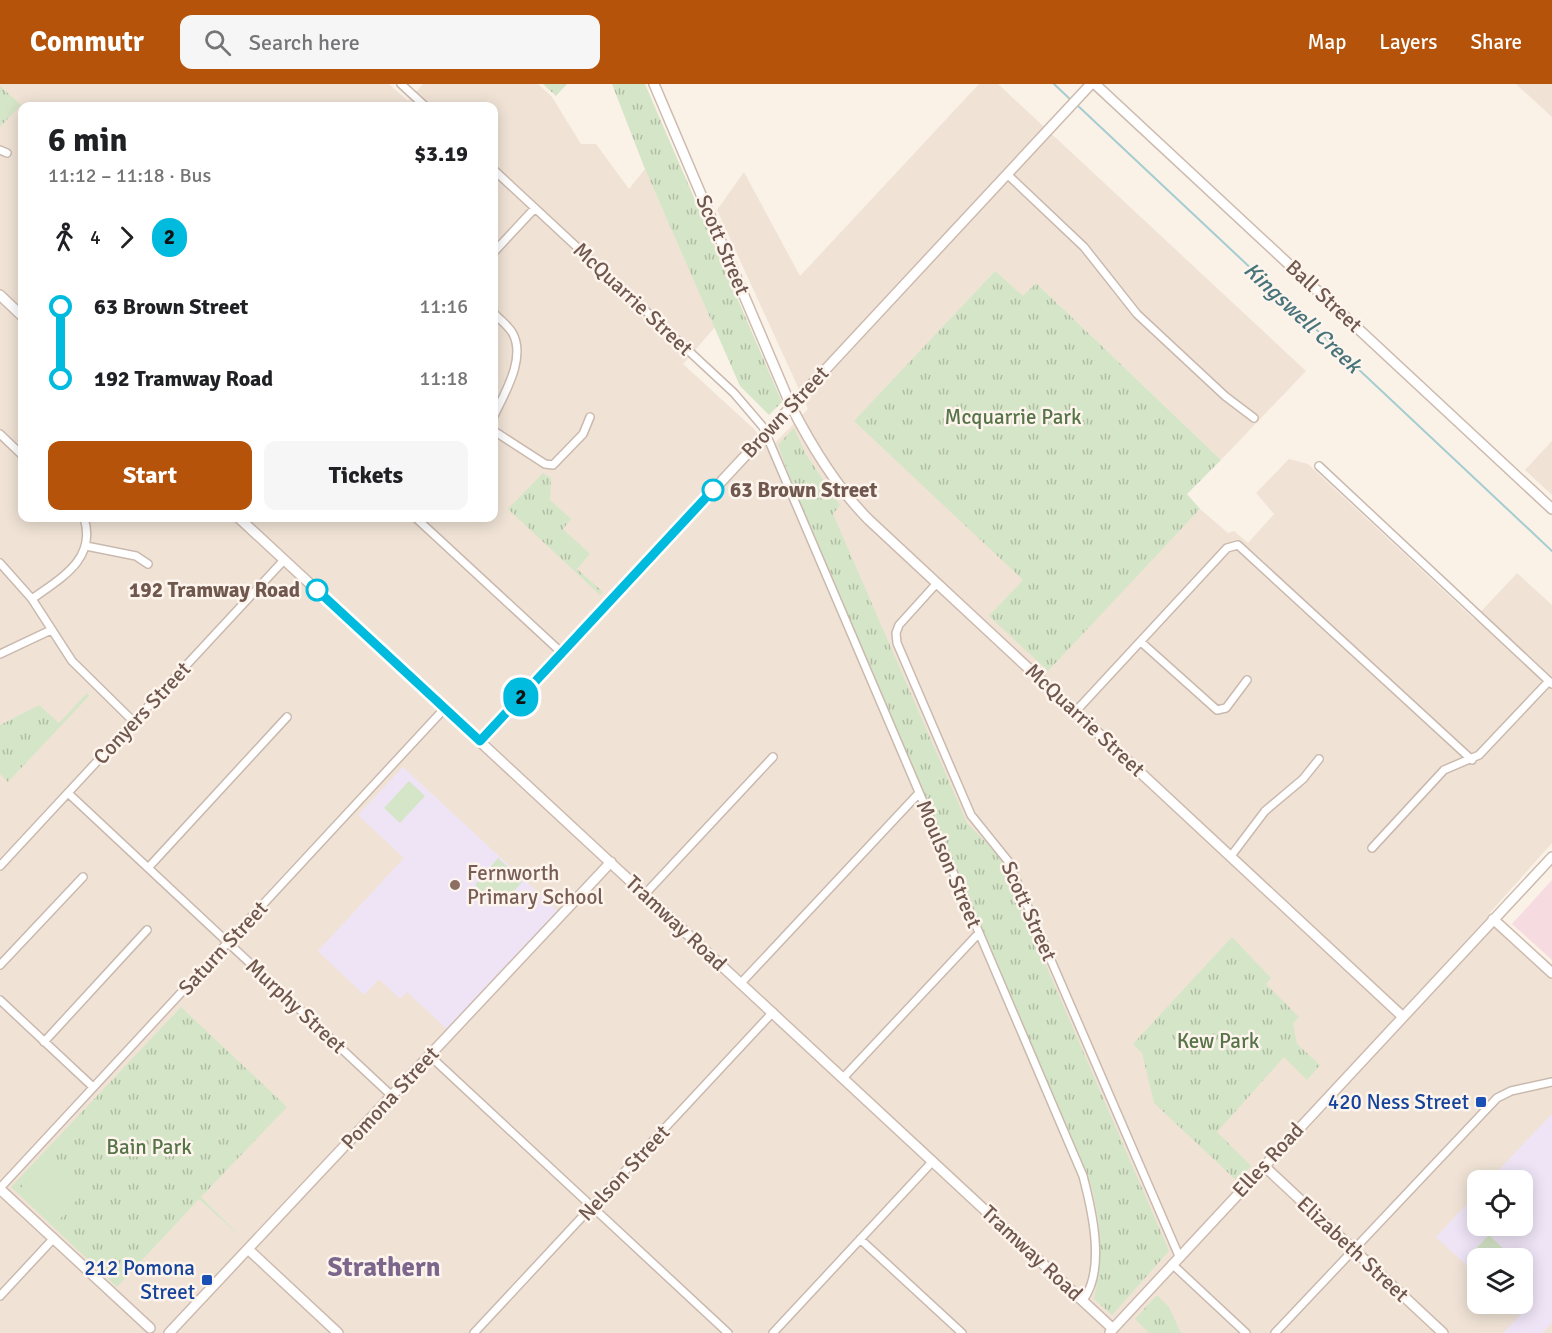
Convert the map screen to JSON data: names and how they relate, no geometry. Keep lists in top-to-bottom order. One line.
{"streets":{"street":["Scott Street","Ball Street","McQuarrie Street","Brown Street","Conyers Street","Moulson Street","Tramway Road","Saturn Street","Murphy Street","Pomona Street","Elles Road","Nelson Street","Elizabeth Street"]},"crossings":[["Scott Street","McQuarrie Street"],["Scott Street","Brown Street"],["Scott Street","Elles Road"],["Ball Street","Brown Street"],["McQuarrie Street","Brown Street"],["McQuarrie Street","Moulson Street"],["McQuarrie Street","Elles Road"],["Brown Street","Moulson Street"],["Brown Street","Tramway Road"],["Conyers Street","Tramway Road"],["Conyers Street","Murphy Street"],["Moulson Street","Tramway Road"],["Tramway Road","Saturn Street"],["Tramway Road","Pomona Street"],["Tramway Road","Elles Road"],["Tramway Road","Nelson Street"],["Saturn Street","Murphy Street"],["Murphy Street","Pomona Street"],["Elles Road","Elizabeth Street"]],"districts":["Strathern"],"water":["Kingswell Creek"],"parks":["Mcquarrie Park","Kew Park","Bain Park"],"places":{"other":["63 Brown Street","192 Tramway Road","Fernworth Primary School"],"transit":["420 Ness Street","212 Pomona Street"]},"lines":["bus line 2"],"page":{"header":"Commutr","search":"Search here","nav":["Map","Layers","Share"],"on_map":"2","heading":["6 min","11:12 – 11:18 · Bus","$3.19"],"legs":["4","2"],"list":[{"name":"63 Brown Street","value":"11:16"},{"name":"192 Tramway Road","value":"11:18"}],"buttons":["Start","Tickets"]}}
